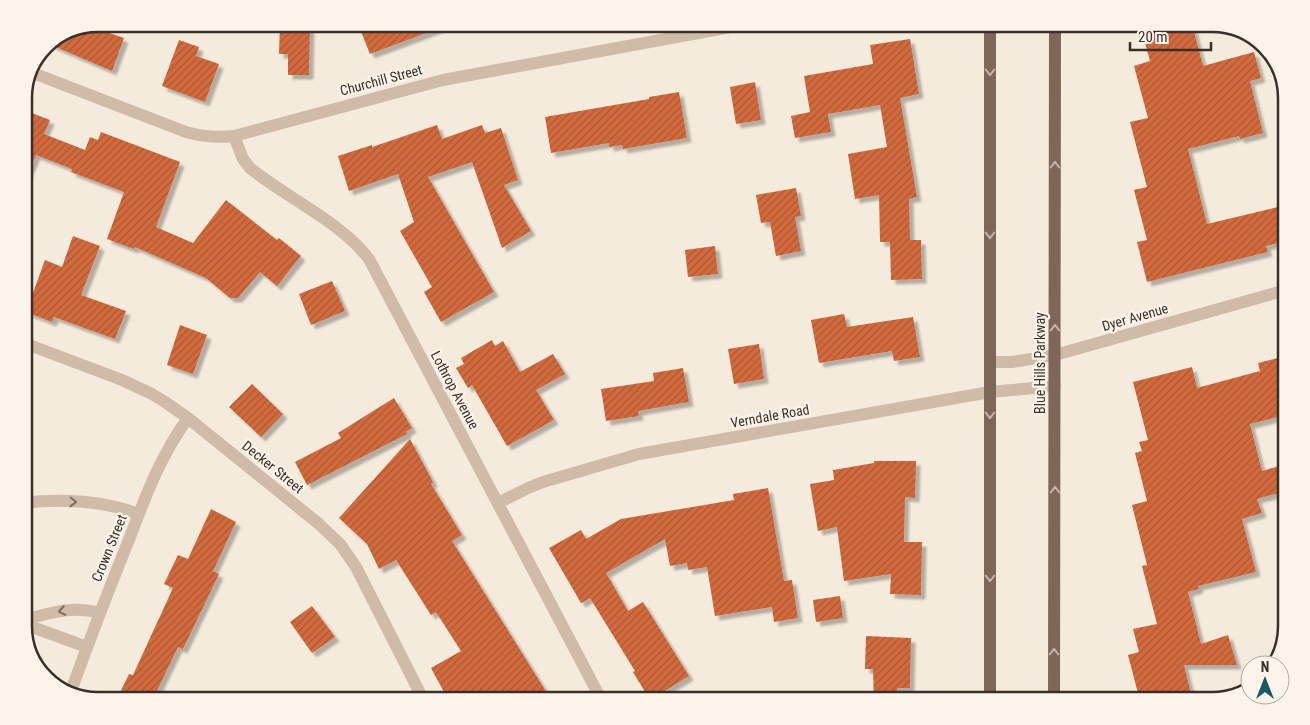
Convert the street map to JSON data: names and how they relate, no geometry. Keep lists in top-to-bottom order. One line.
{"streets":{"main road":["Blue Hills Parkway"],"street":["Churchill Street","Dyer Avenue","Lothrop Avenue","Verndale Road","Decker Street","Crown Street"]},"crossings":[["Churchill Street","Lothrop Avenue"],["Dyer Avenue","Blue Hills Parkway"],["Blue Hills Parkway","Verndale Road"],["Lothrop Avenue","Verndale Road"],["Decker Street","Crown Street"]],"scale_bar":"20 m","north":"top"}
